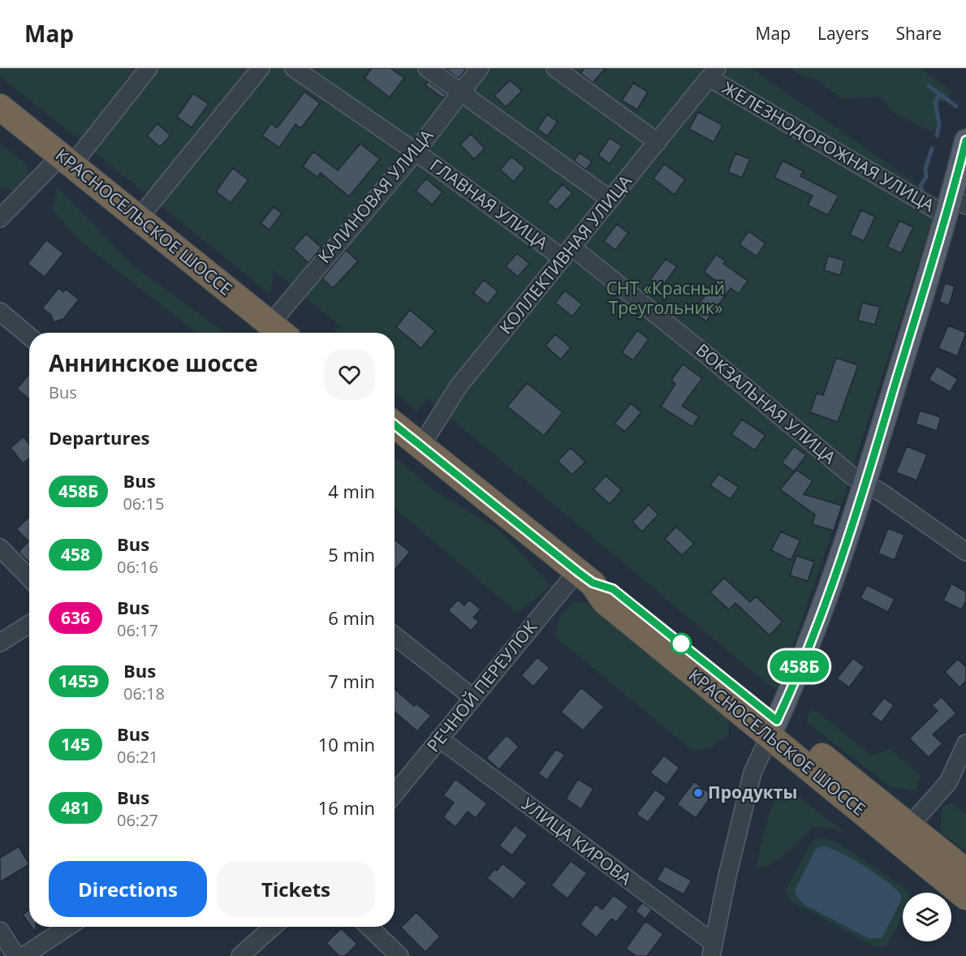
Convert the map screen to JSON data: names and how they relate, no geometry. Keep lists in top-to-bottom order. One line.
{"streets":{"highway":["КРАСНОСЕЛЬСКОЕ ШОССЕ"],"street":["ЖЕЛЕЗНОДОРОЖНАЯ УЛИЦА","КАЛИНОВАЯ УЛИЦА","ГЛАВНАЯ УЛИЦА","КОЛЛЕКТИВНАЯ УЛИЦА","ВОКЗАЛЬНАЯ УЛИЦА","РЕЧНОЙ ПЕРЕУЛОК","УЛИЦА КИРОВА"]},"crossings":[["ЖЕЛЕЗНОДОРОЖНАЯ УЛИЦА","КОЛЛЕКТИВНАЯ УЛИЦА"],["КАЛИНОВАЯ УЛИЦА","ГЛАВНАЯ УЛИЦА"],["КАЛИНОВАЯ УЛИЦА","КРАСНОСЕЛЬСКОЕ ШОССЕ"],["ГЛАВНАЯ УЛИЦА","КОЛЛЕКТИВНАЯ УЛИЦА"],["ГЛАВНАЯ УЛИЦА","ВОКЗАЛЬНАЯ УЛИЦА"],["КРАСНОСЕЛЬСКОЕ ШОССЕ","КОЛЛЕКТИВНАЯ УЛИЦА"],["КРАСНОСЕЛЬСКОЕ ШОССЕ","РЕЧНОЙ ПЕРЕУЛОК"],["КОЛЛЕКТИВНАЯ УЛИЦА","ВОКЗАЛЬНАЯ УЛИЦА"],["РЕЧНОЙ ПЕРЕУЛОК","УЛИЦА КИРОВА"]],"parks":["СНТ «Красный Треугольник»"],"places":["Продукты"],"lines":["bus line 458Б"],"page":{"header":"Map","nav":["Map","Layers","Share"],"on_map":"458Б","heading":[["Аннинское шоссе","Bus"],"Departures"],"list":[{"mark":"458Б","name":"Bus","note":"06:15","value":"4 min"},{"mark":"458","name":"Bus","note":"06:16","value":"5 min"},{"mark":"636","name":"Bus","note":"06:17","value":"6 min"},{"mark":"145Э","name":"Bus","note":"06:18","value":"7 min"},{"mark":"145","name":"Bus","note":"06:21","value":"10 min"},{"mark":"481","name":"Bus","note":"06:27","value":"16 min"}],"buttons":["Directions","Tickets"]}}
